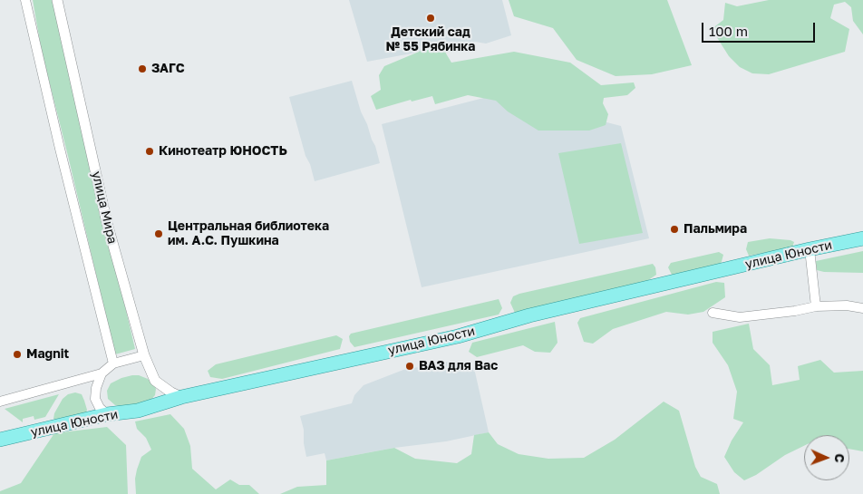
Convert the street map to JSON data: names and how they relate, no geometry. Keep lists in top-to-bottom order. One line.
{"streets":{"main road":["улица Юности"],"street":["улица Мира"]},"crossings":[["улица Мира","улица Юности"]],"places":["Детский сад № 55 Рябинка","ЗАГС","Кинотеатр ЮНОСТЬ","Пальмира","Центральная библиотека им. А.С. Пушкина","Magnit","ВАЗ для Вас"],"scale_bar":"100 m","north":"right"}
